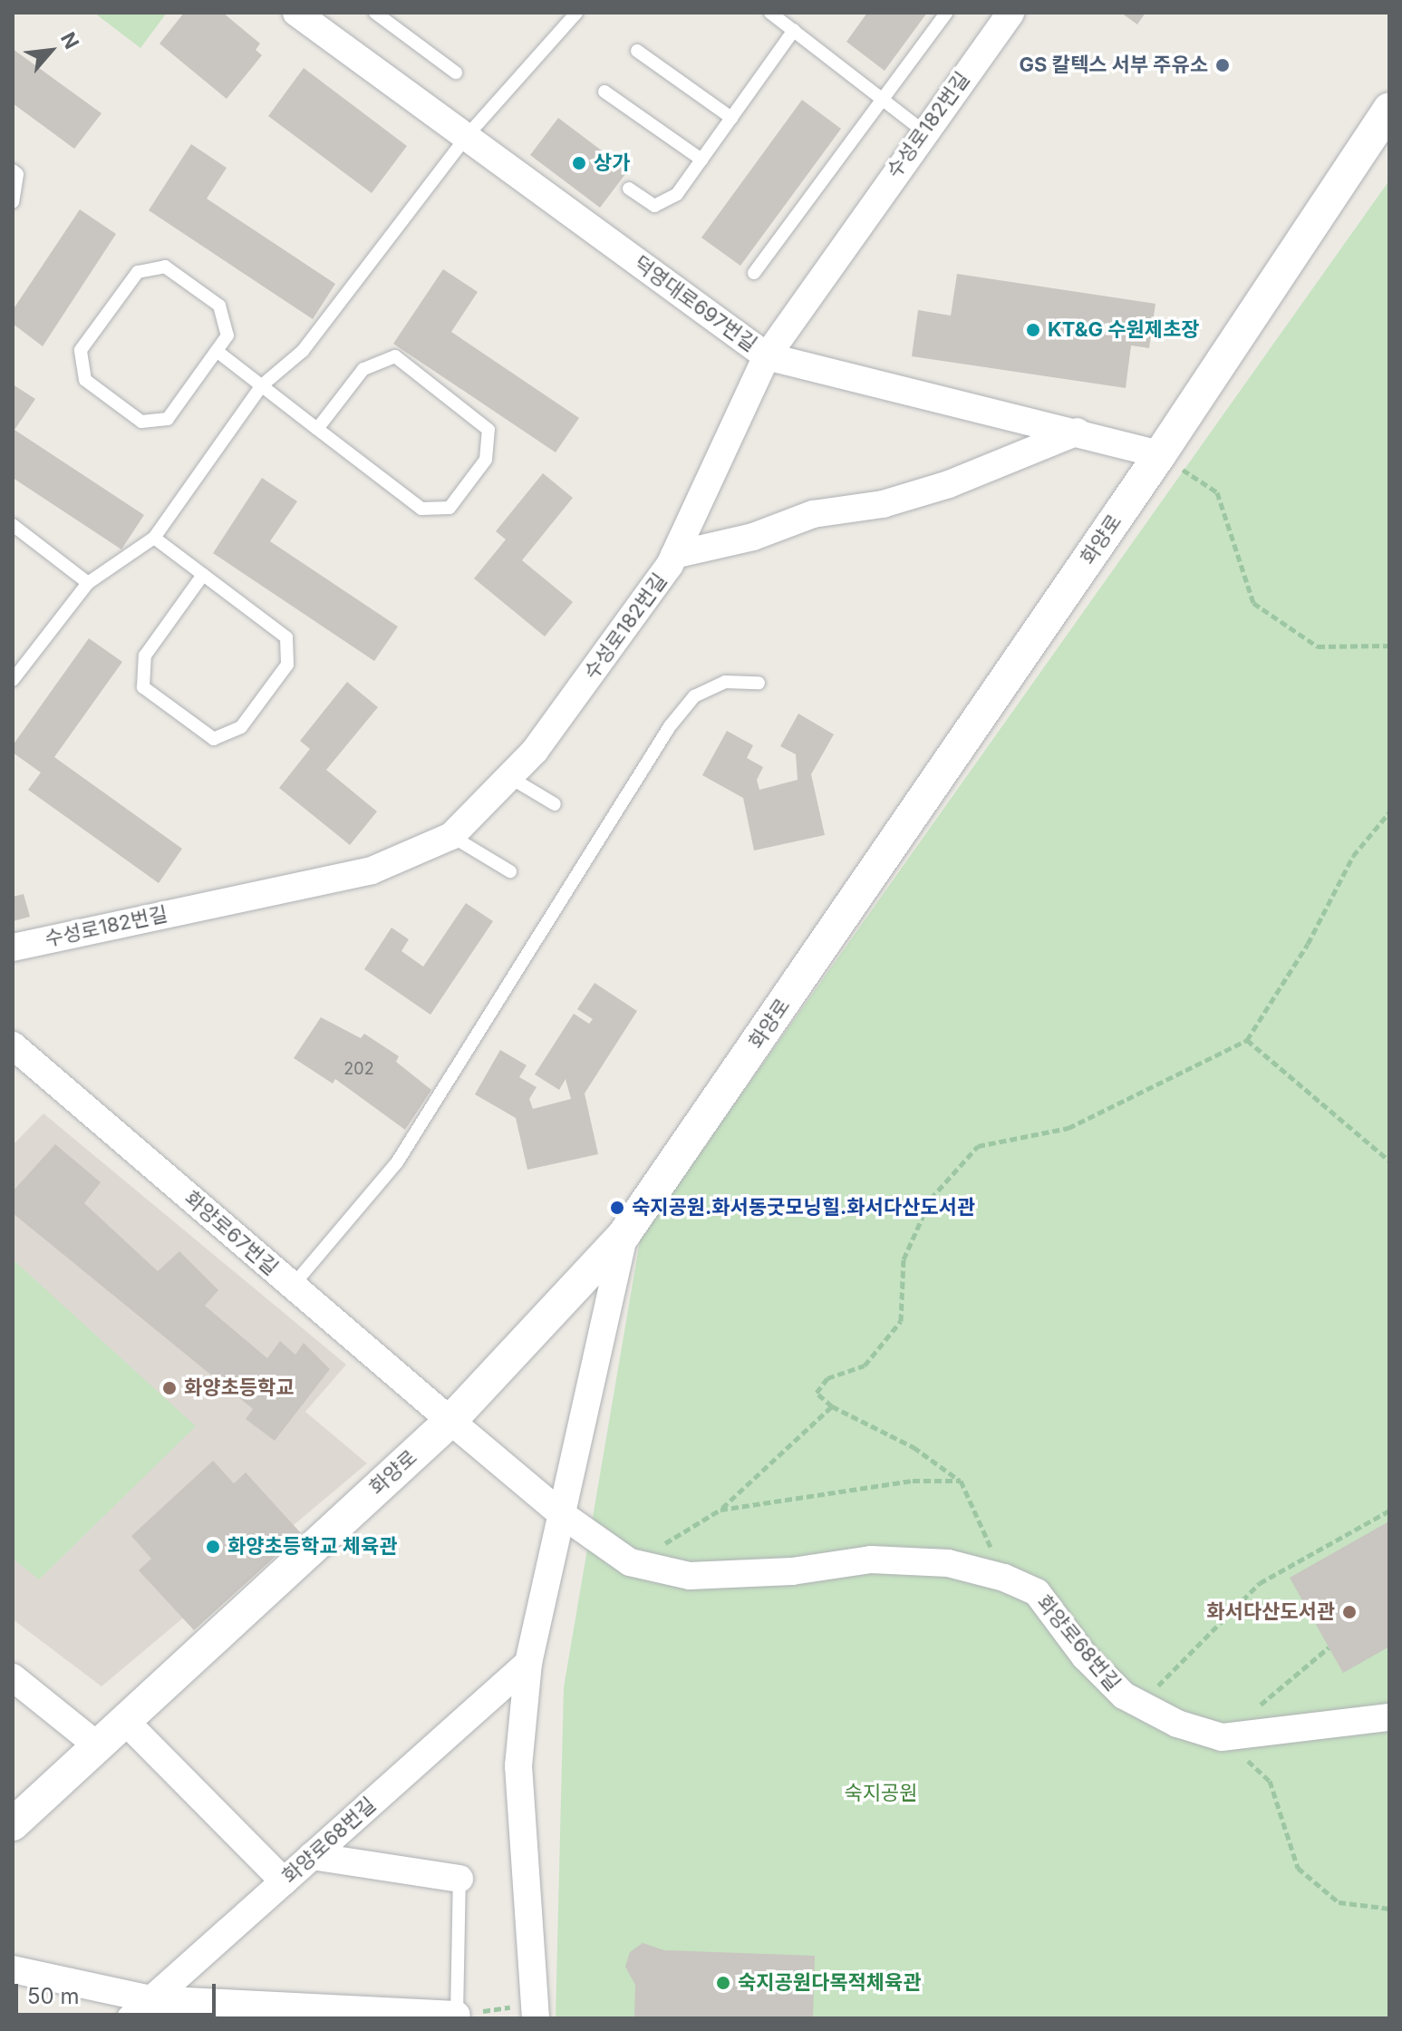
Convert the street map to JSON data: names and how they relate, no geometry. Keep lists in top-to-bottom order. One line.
{"streets":{"street":["수성로182번길","덕영대로697번길","화양로","화양로67번길","화양로68번길"]},"crossings":[["수성로182번길","덕영대로697번길"],["덕영대로697번길","화양로"],["화양로","화양로67번길"],["화양로","화양로68번길"],["화양로67번길","화양로68번길"]],"parks":["숙지공원"],"places":["GS 칼텍스 서부 주유소","상가","KT&G 수원제초장","숙지공원.화서동굿모닝힐.화서다산도서관","화양초등학교","화양초등학교 체육관","화서다산도서관","숙지공원다목적체육관"],"house_numbers":["202"],"scale_bar":"50 m","north":"top right"}
